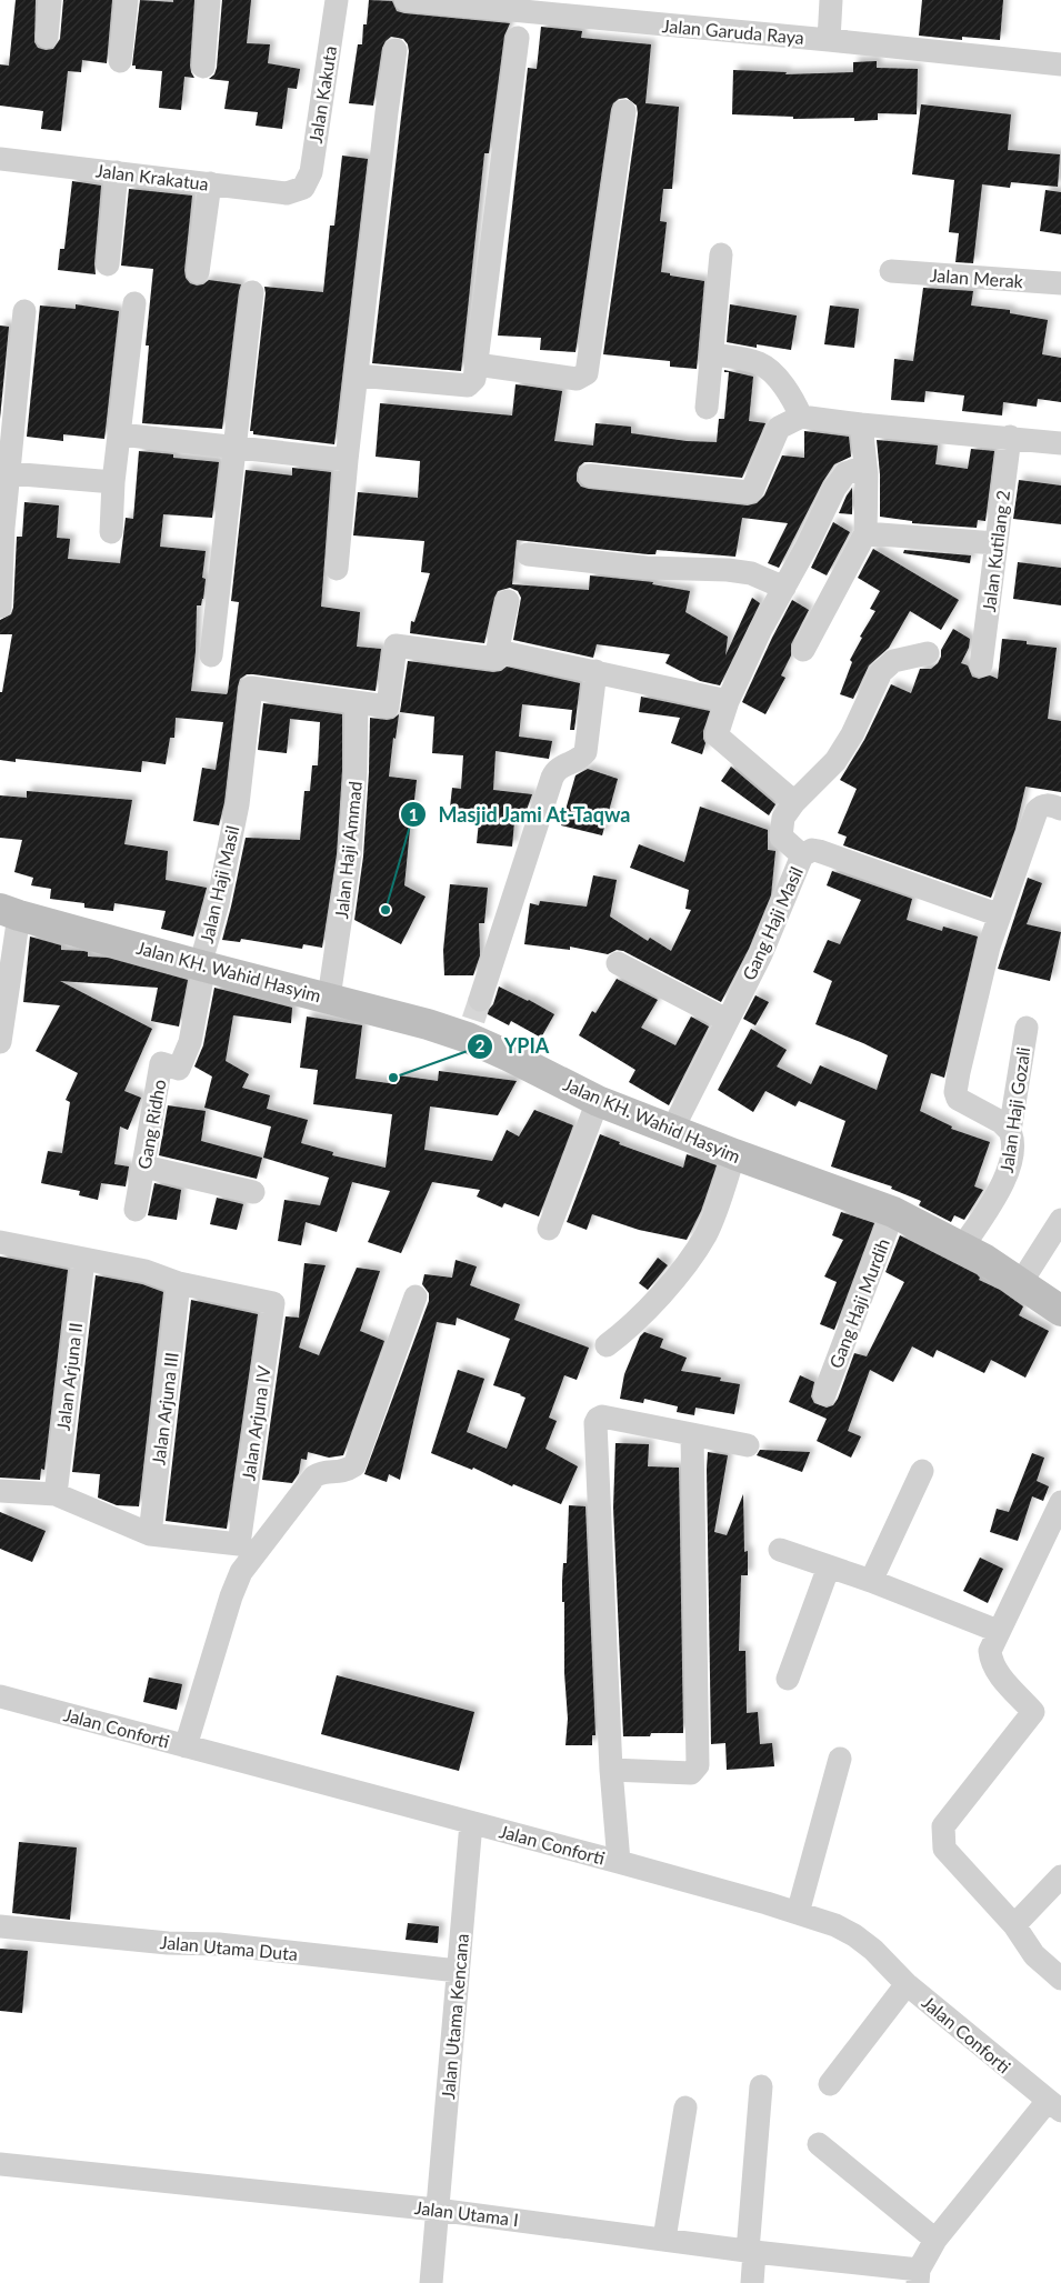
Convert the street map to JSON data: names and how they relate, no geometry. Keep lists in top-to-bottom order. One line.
{"streets":{"street":["Jalan Garuda Raya","Jalan Kakuta","Jalan Krakatua","Jalan Merak","Jalan Kutilang 2","Jalan Haji Ammad","Jalan Haji Masil","Gang Haji Masil","Jalan KH. Wahid Hasyim","Jalan Haji Gozali","Gang Ridho","Gang Haji Murdih","Jalan Arjuna II","Jalan Arjuna III","Jalan Arjuna IV","Jalan Conforti","Jalan Utama Duta","Jalan Utama Kencana","Jalan Utama I"]},"crossings":[["Jalan Kakuta","Jalan Krakatua"],["Jalan Haji Ammad","Jalan Haji Masil"],["Jalan Haji Ammad","Jalan KH. Wahid Hasyim"],["Jalan Haji Masil","Jalan KH. Wahid Hasyim"],["Jalan Haji Masil","Gang Ridho"],["Gang Haji Masil","Jalan KH. Wahid Hasyim"],["Jalan KH. Wahid Hasyim","Jalan Haji Gozali"],["Jalan KH. Wahid Hasyim","Gang Ridho"],["Jalan KH. Wahid Hasyim","Gang Haji Murdih"],["Jalan Arjuna III","Jalan Arjuna IV"],["Jalan Conforti","Jalan Utama Kencana"],["Jalan Utama Duta","Jalan Utama Kencana"],["Jalan Utama Kencana","Jalan Utama I"]],"places":["Masjid Jami At-Taqwa","YPIA"]}
